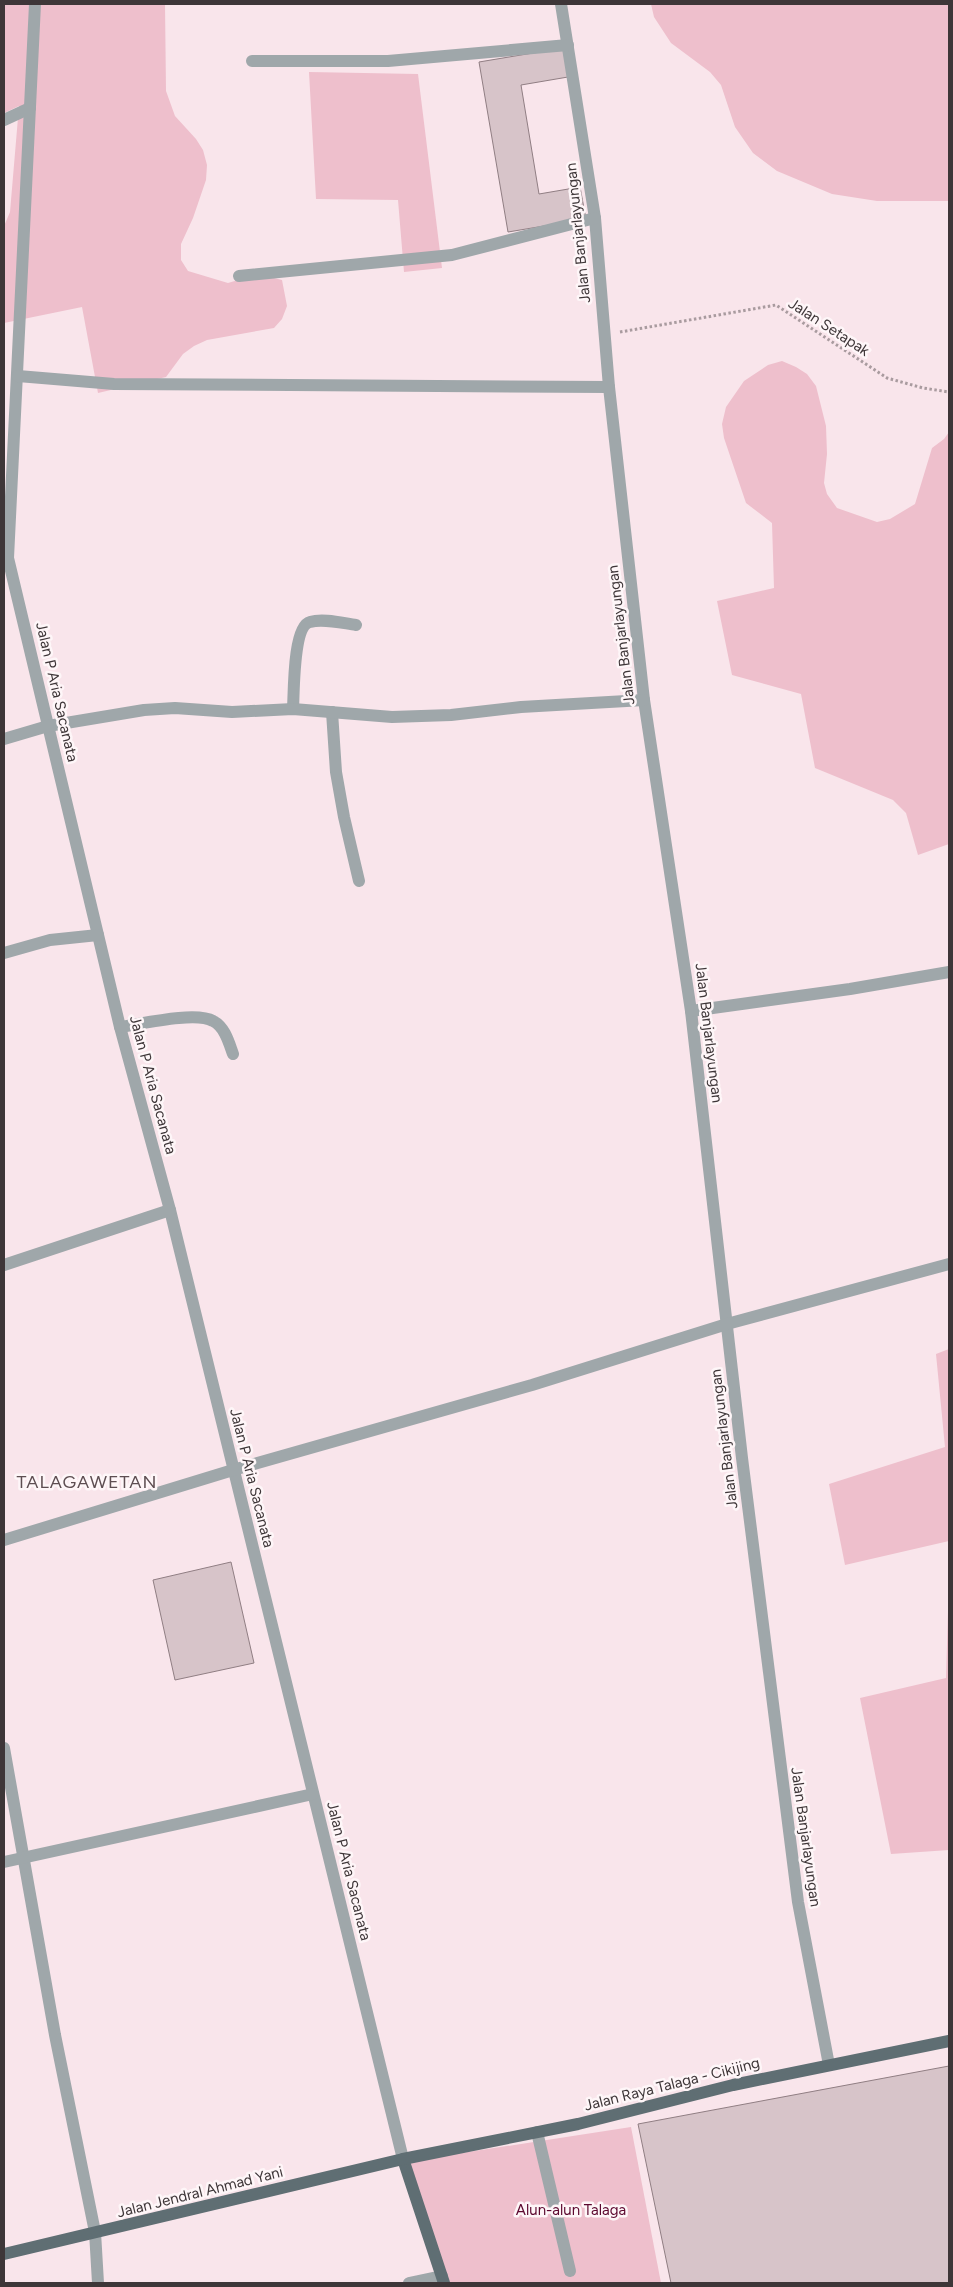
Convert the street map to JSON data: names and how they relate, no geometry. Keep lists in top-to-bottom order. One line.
{"streets":{"main road":["Jalan Raya Talaga - Cikijing","Jalan Jendral Ahmad Yani"],"street":["Jalan Banjarlayungan","Jalan P Aria Sacanata"],"path":["Jalan Setapak"]},"crossings":[["Jalan Banjarlayungan","Jalan Setapak"],["Jalan Banjarlayungan","Jalan Raya Talaga - Cikijing"],["Jalan P Aria Sacanata","Jalan Raya Talaga - Cikijing"],["Jalan P Aria Sacanata","Jalan Jendral Ahmad Yani"],["Jalan Raya Talaga - Cikijing","Jalan Jendral Ahmad Yani"]],"districts":["TALAGAWETAN"],"parks":["Alun-alun Talaga"]}
